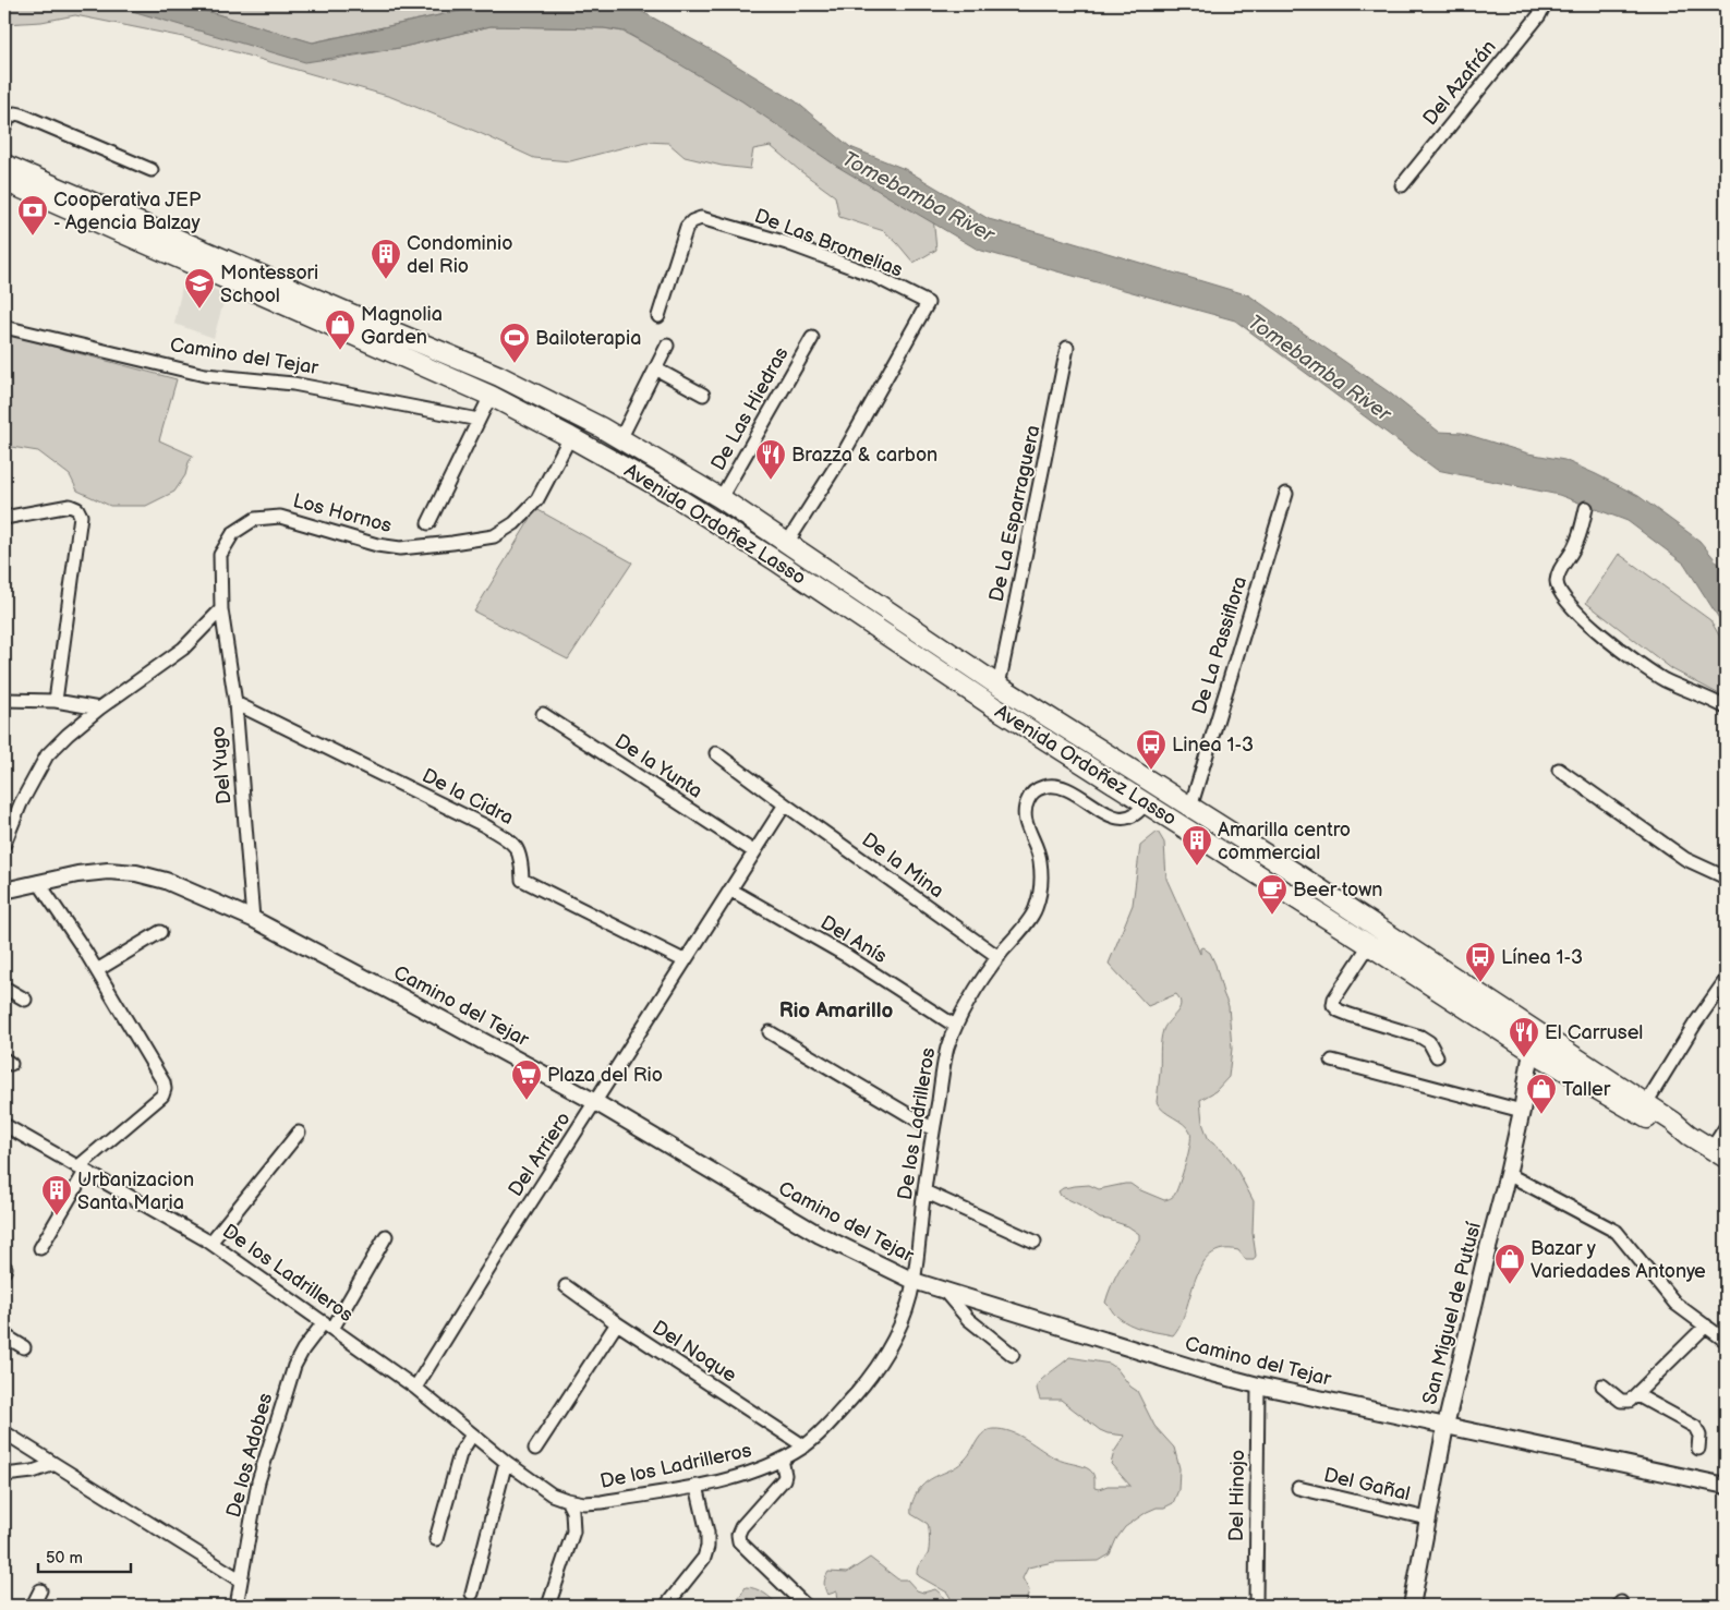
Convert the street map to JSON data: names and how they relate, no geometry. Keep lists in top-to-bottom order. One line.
{"streets":{"main road":["Avenida Ordoñez Lasso"],"street":["Del Azafrán","De Las Bromelias","Camino del Tejar","De Las Hiedras","Los Hornos","De La Esparraguera","De La Passiflora","Del Yugo","De la Yunta","De la Cidra","De la Mina","Del Anís","De los Ladrilleros","Del Arriero","San Miguel de Putusí","Del Noque","De los Adobes","Del Gañal","Del Hinojo"]},"crossings":[["De Las Bromelias","Avenida Ordoñez Lasso"],["Camino del Tejar","Del Yugo"],["Camino del Tejar","De los Ladrilleros"],["Camino del Tejar","Del Arriero"],["Camino del Tejar","San Miguel de Putusí"],["Camino del Tejar","Del Hinojo"],["De Las Hiedras","Avenida Ordoñez Lasso"],["Los Hornos","Avenida Ordoñez Lasso"],["Los Hornos","Del Yugo"],["De La Esparraguera","Avenida Ordoñez Lasso"],["Avenida Ordoñez Lasso","De La Passiflora"],["Avenida Ordoñez Lasso","De los Ladrilleros"],["Avenida Ordoñez Lasso","San Miguel de Putusí"],["Del Yugo","De la Cidra"],["De la Yunta","Del Arriero"],["De la Cidra","Del Arriero"],["De la Mina","De los Ladrilleros"],["De la Mina","Del Arriero"],["Del Anís","De los Ladrilleros"],["Del Anís","Del Arriero"],["De los Ladrilleros","Del Arriero"],["De los Ladrilleros","Del Noque"],["De los Ladrilleros","De los Adobes"],["San Miguel de Putusí","Del Gañal"]],"districts":["Rio Amarillo"],"water":["Tomebamba River"],"places":{"bank":["Cooperativa JEP - Agencia Balzay"],"building":["Condominio del Rio","Amarilla centro commercial","Urbanizacion Santa Maria"],"school or university":["Montessori School"],"shop":["Magnolia Garden","Taller","Bazar y Variedades Antonye"],"sports":["Bailoterapia"],"restaurant":["Brazza & carbon","El Carrusel"],"bus stop":["Linea 1-3","Línea 1-3"],"cafe":["Beer town"],"supermarket":["Plaza del Rio"]},"scale_bar":"50 m"}
